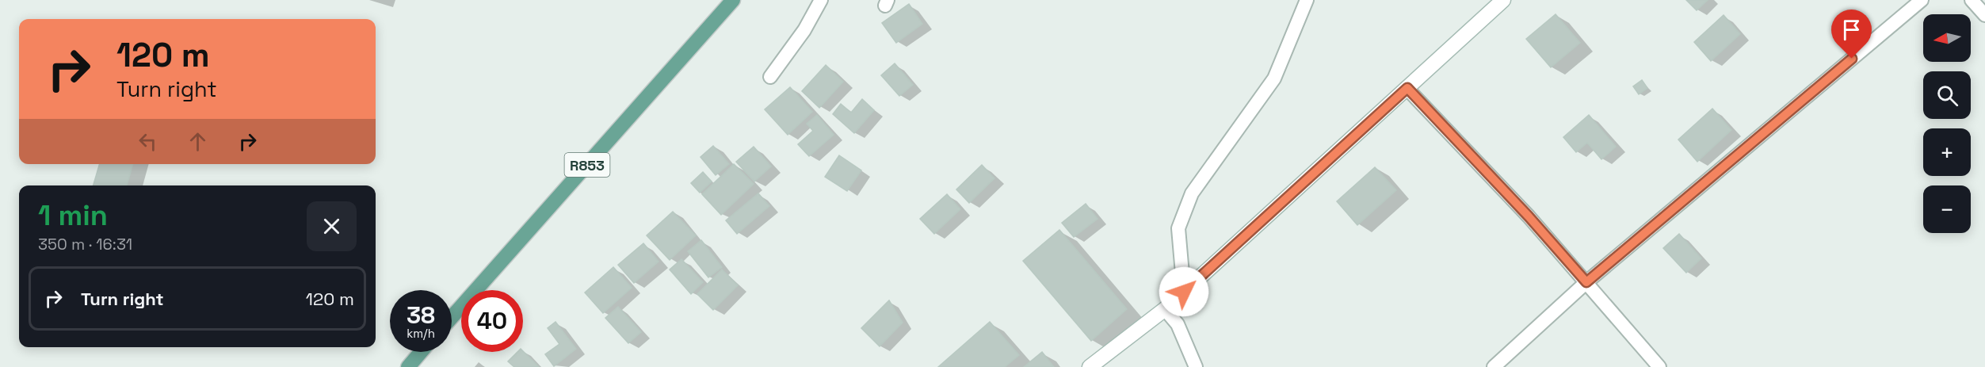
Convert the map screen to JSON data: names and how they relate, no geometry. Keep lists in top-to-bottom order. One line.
{"streets":{"main road":["R853"]},"north":"left","page":{"map_buttons":["+","−"],"turn":["120 m","Turn right"],"heading":["1 min","350 m · 16:31"],"list":[{"name":"Turn right","value":"120 m"}],"speed":"38 km/h","limit":"40"}}
